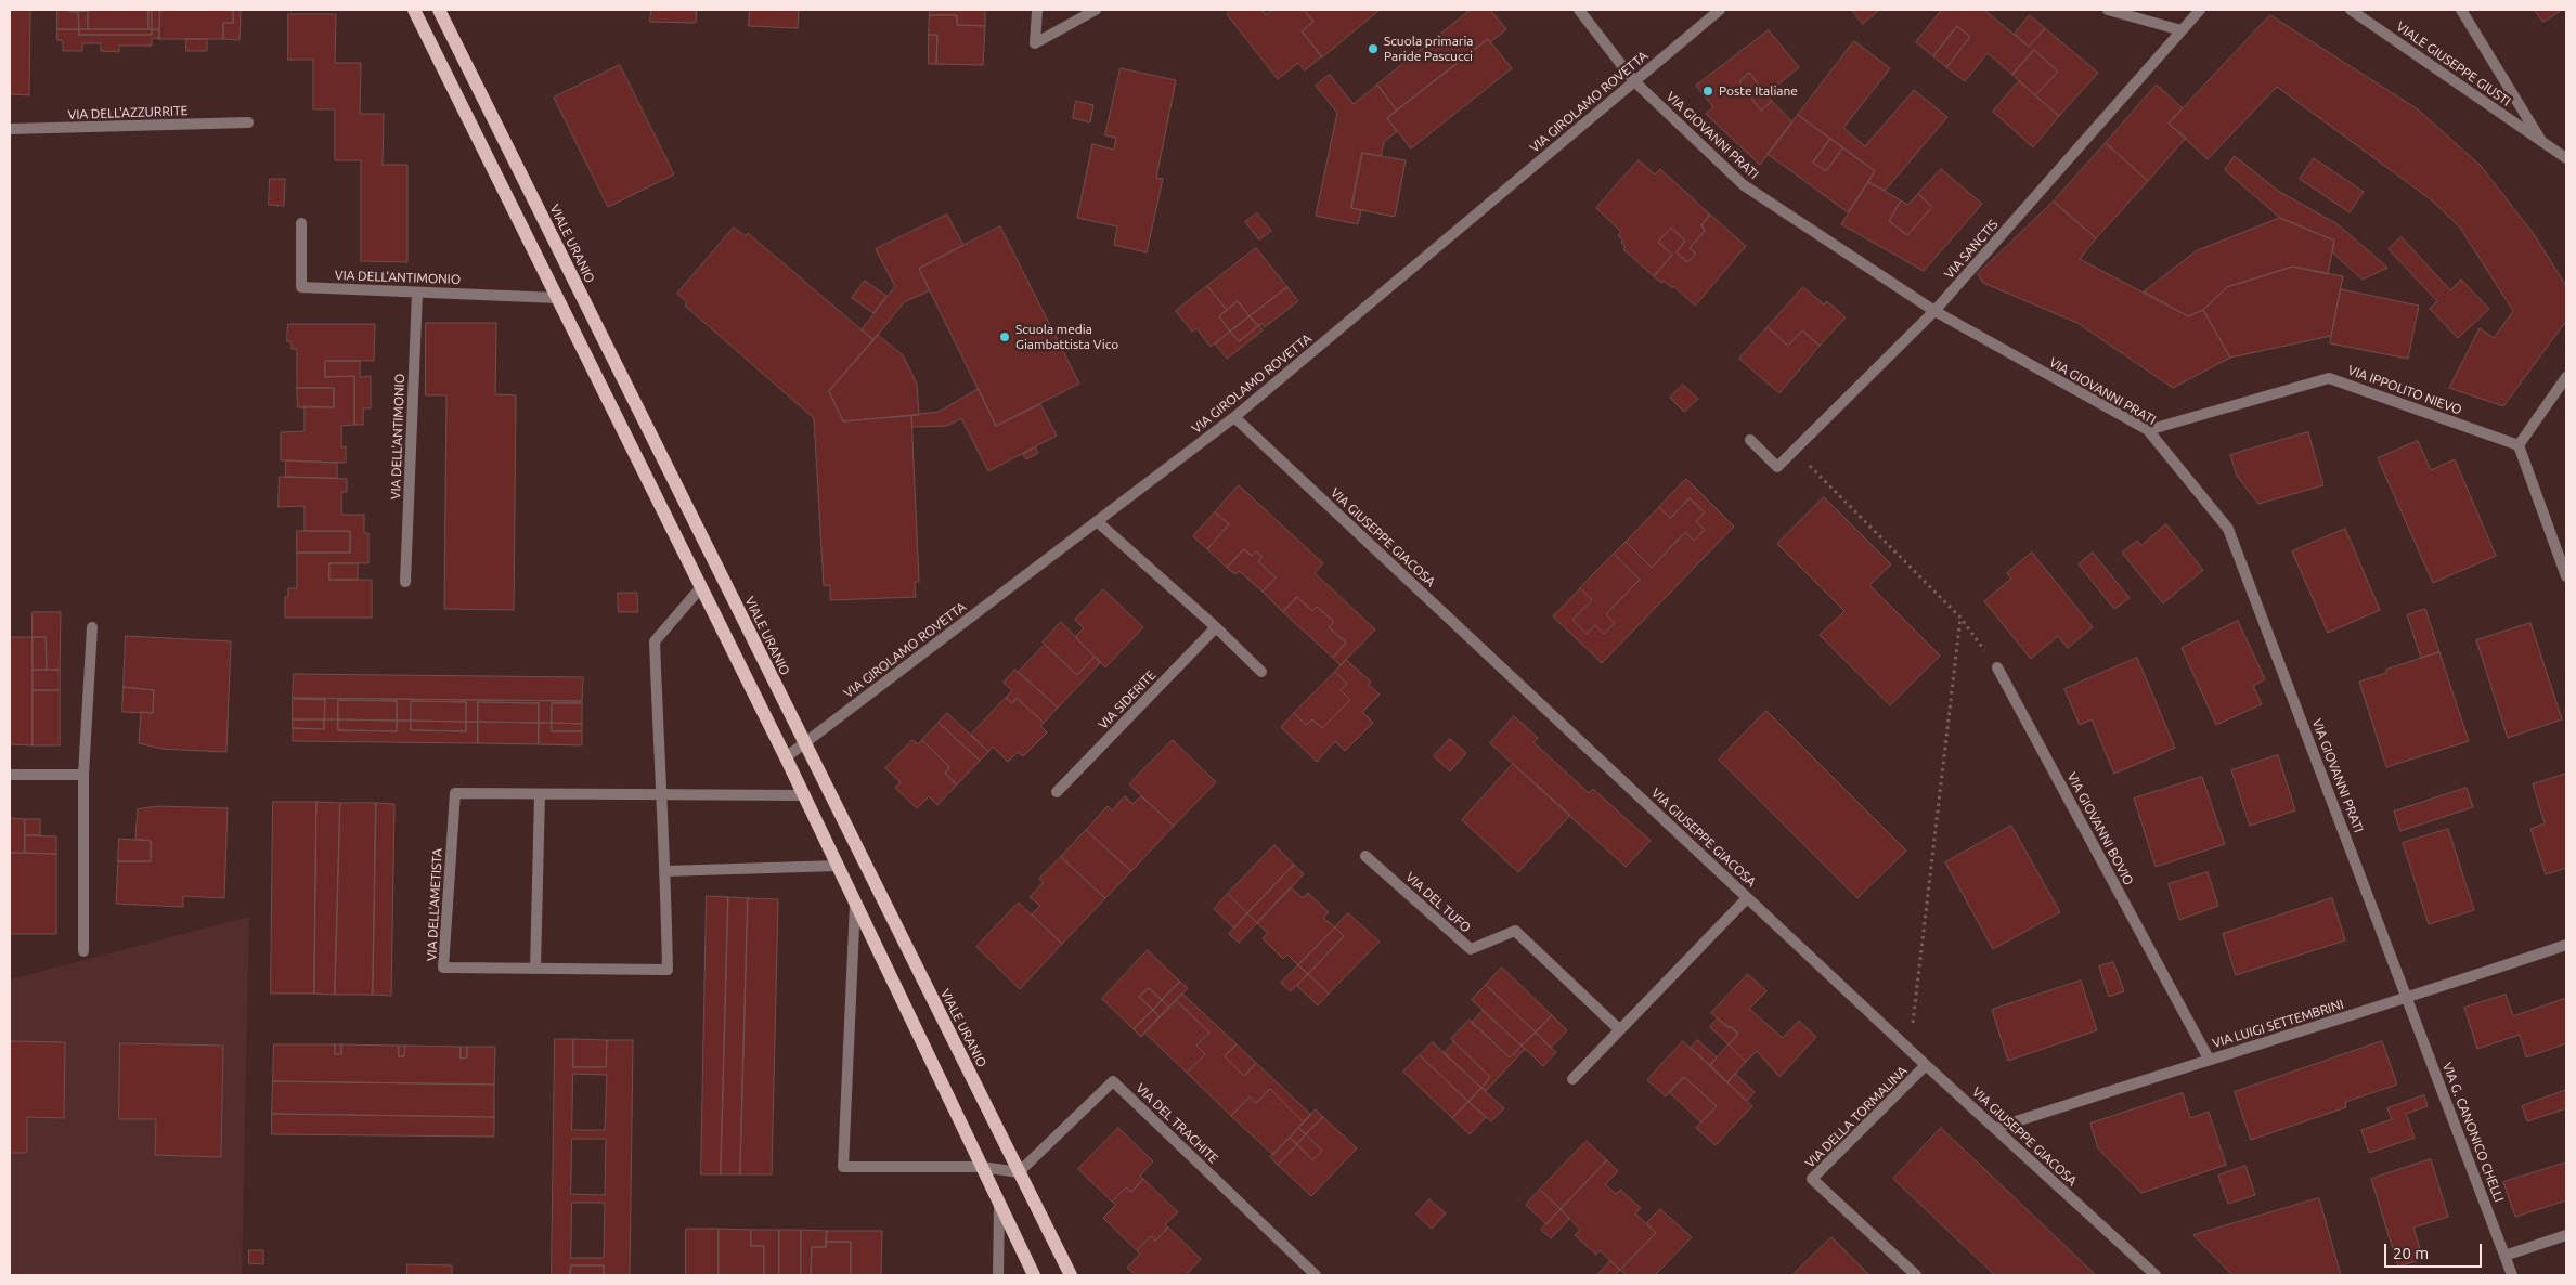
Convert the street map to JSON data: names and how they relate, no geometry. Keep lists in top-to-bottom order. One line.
{"streets":{"main road":["VIALE URANIO"],"street":["VIALE GIUSEPPE GIUSTI","VIA GIROLAMO ROVETTA","VIA DELL'AZZURRITE","VIA GIOVANNI PRATI","VIA SANCTIS","VIA DELL'ANTIMONIO","VIA IPPOLITO NIEVO","VIA GIUSEPPE GIACOSA","VIA SIDERITE","VIA GIOVANNI BOVIO","VIA DEL TUFO","VIA DELL'AMETISTA","VIA LUIGI SETTEMBRINI","VIA DELLA TORMALINA","VIA DEL TRACHITE","VIA G. CANONICO CHELLI"]},"crossings":[["VIA GIROLAMO ROVETTA","VIA GIOVANNI PRATI"],["VIA GIROLAMO ROVETTA","VIALE URANIO"],["VIA GIROLAMO ROVETTA","VIA GIUSEPPE GIACOSA"],["VIA GIOVANNI PRATI","VIA SANCTIS"],["VIA GIOVANNI PRATI","VIA IPPOLITO NIEVO"],["VIA GIOVANNI PRATI","VIA LUIGI SETTEMBRINI"],["VIA GIOVANNI PRATI","VIA G. CANONICO CHELLI"],["VIALE URANIO","VIA DEL TRACHITE"],["VIA GIUSEPPE GIACOSA","VIA LUIGI SETTEMBRINI"],["VIA GIUSEPPE GIACOSA","VIA DELLA TORMALINA"],["VIA GIOVANNI BOVIO","VIA LUIGI SETTEMBRINI"],["VIA LUIGI SETTEMBRINI","VIA G. CANONICO CHELLI"]],"places":["Scuola primaria Paride Pascucci","Poste Italiane","Scuola media Giambattista Vico"],"scale_bar":"20 m"}
